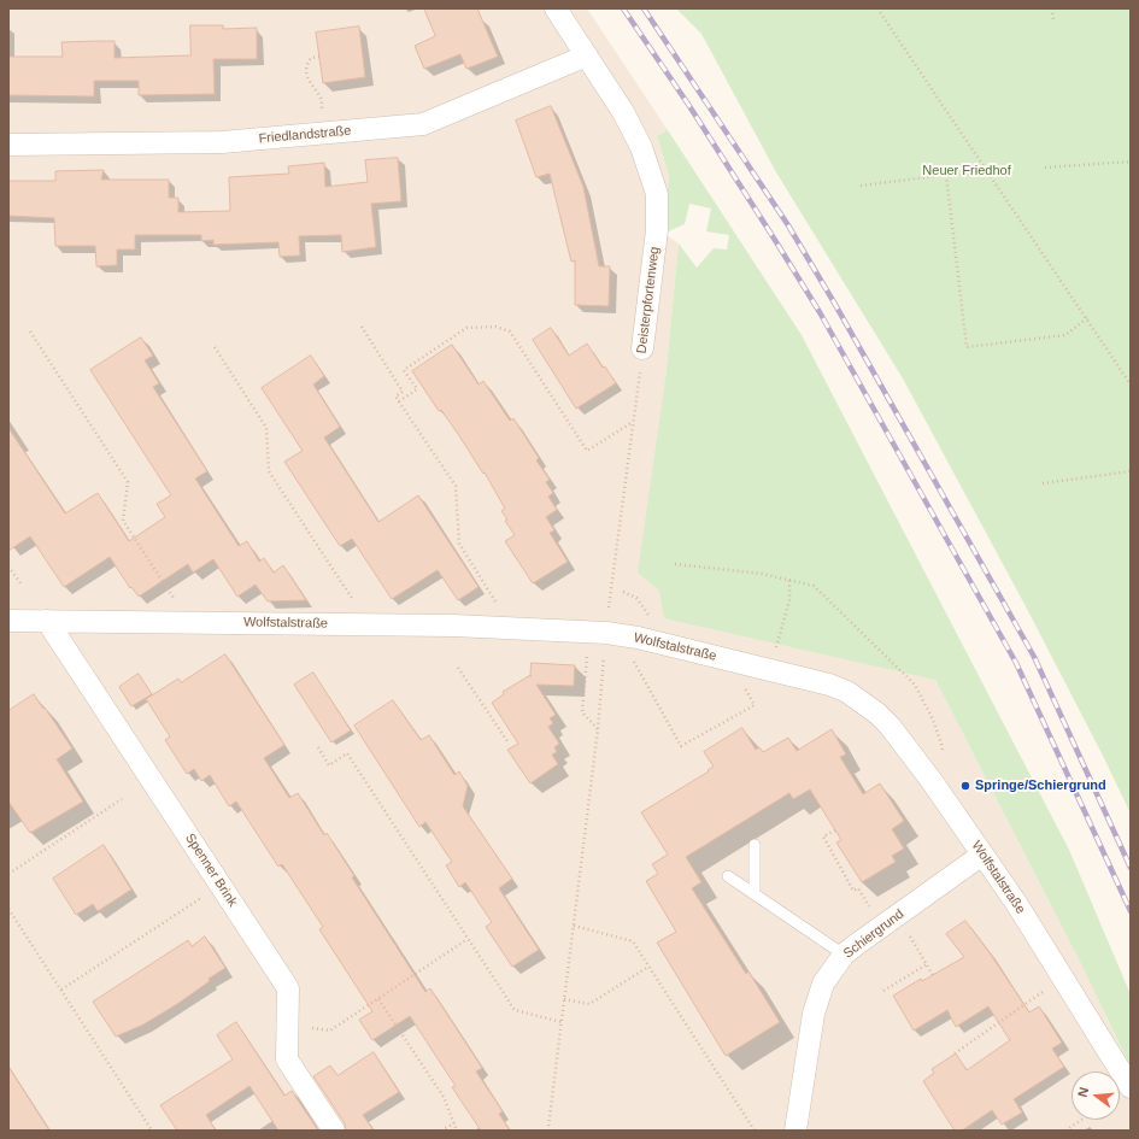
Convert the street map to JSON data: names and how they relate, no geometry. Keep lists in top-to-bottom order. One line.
{"streets":{"street":["Friedlandstraße","Deisterpfortenweg","Wolfstalstraße","Spenner Brink","Schiergrund"]},"crossings":[["Friedlandstraße","Deisterpfortenweg"],["Wolfstalstraße","Spenner Brink"],["Wolfstalstraße","Schiergrund"]],"parks":["Neuer Friedhof"],"places":["Springe/Schiergrund"],"north":"left"}
